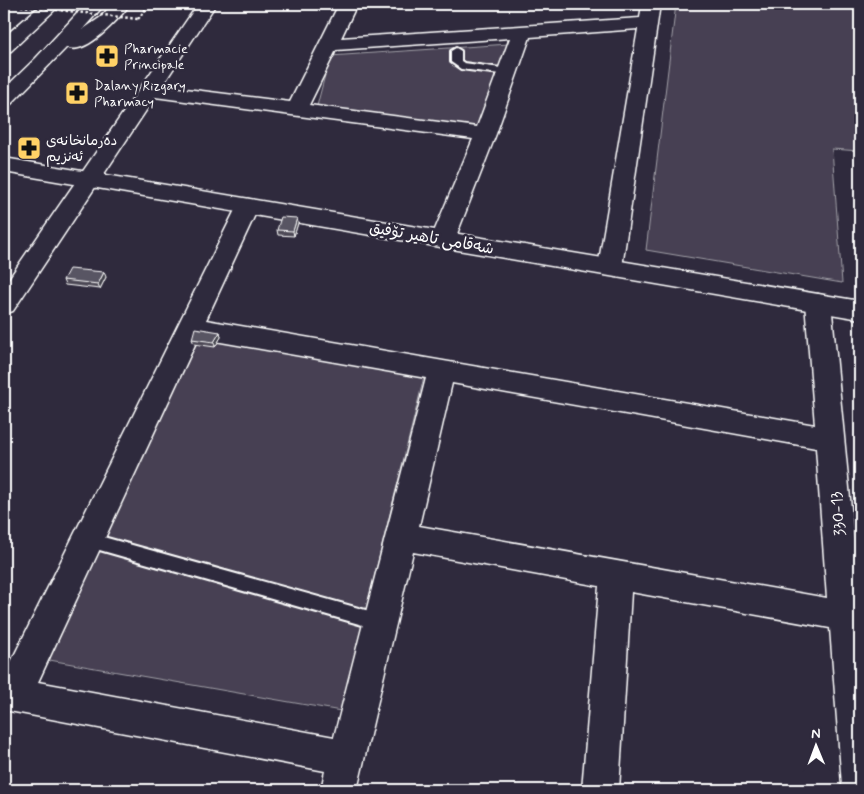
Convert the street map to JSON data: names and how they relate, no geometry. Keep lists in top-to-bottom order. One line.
{"streets":{"main road":["شەقامی تاهیر تۆفیق","330-13"]},"crossings":[["شەقامی تاهیر تۆفیق","330-13"]],"places":{"pharmacy":["Pharmacie Principale","Dalany Rizgary Pharmacy","دەرمانخانەی ئەنزیم"]},"north":"top"}
